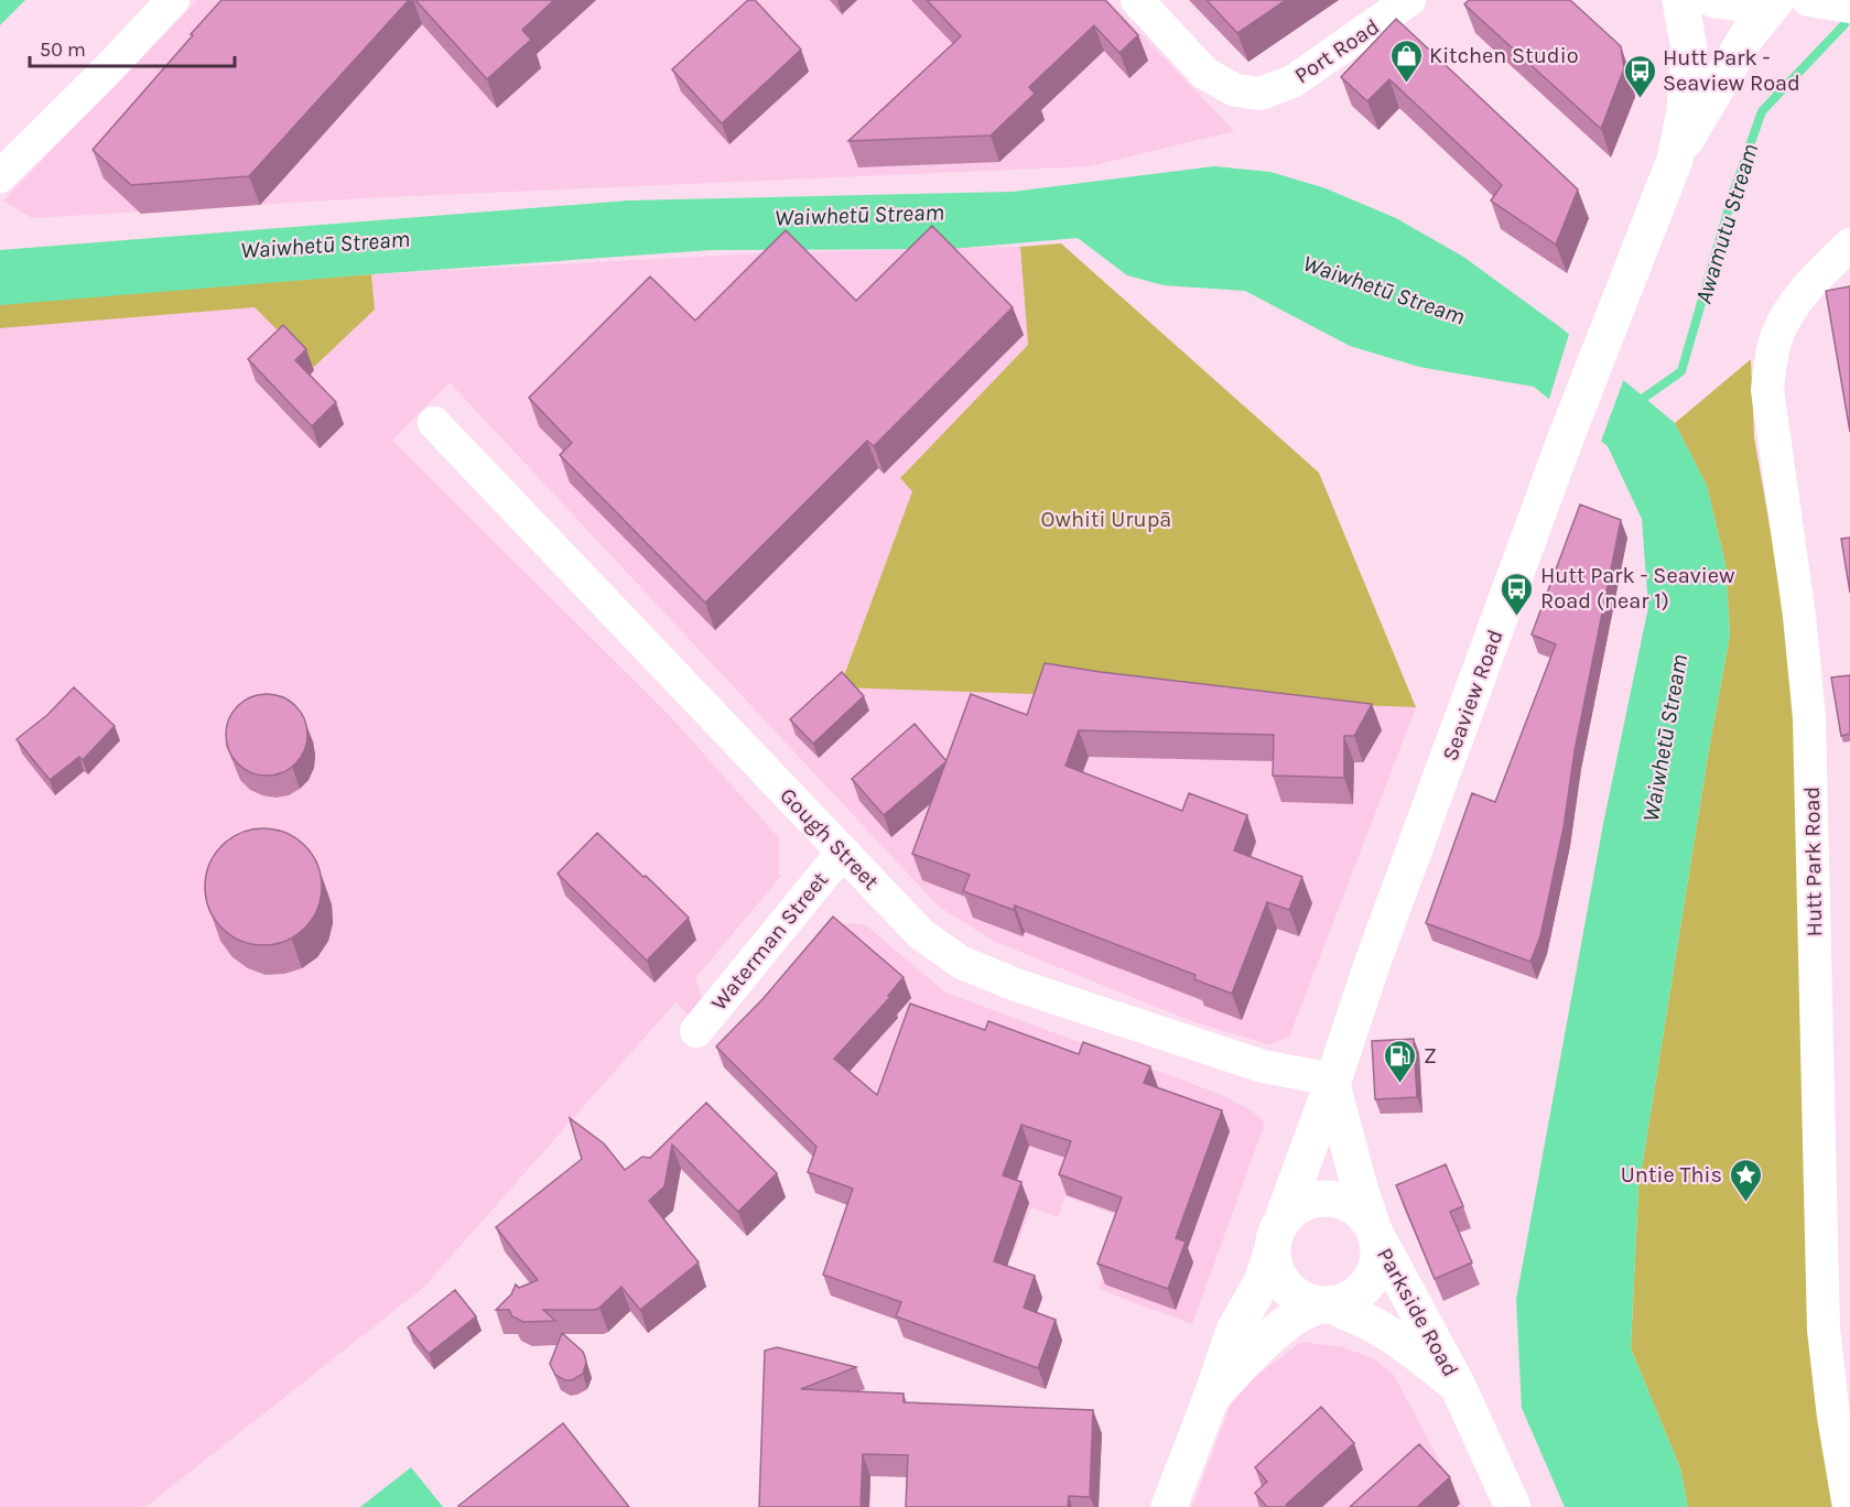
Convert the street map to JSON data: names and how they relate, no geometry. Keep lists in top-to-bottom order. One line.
{"streets":{"main road":["Seaview Road","Parkside Road"],"street":["Port Road","Gough Street","Hutt Park Road","Waterman Street"]},"crossings":[["Seaview Road","Gough Street"],["Seaview Road","Parkside Road"],["Gough Street","Waterman Street"]],"water":["Waiwhetū Stream","Awamutu Stream"],"parks":["Owhiti Urupā"],"places":{"shop":["Kitchen Studio"],"bus stop":["Hutt Park - Seaview Road","Hutt Park - Seaview Road (near 1)"],"fuel station":["Z"],"place":["Untie This"]},"scale_bar":"50 m"}
